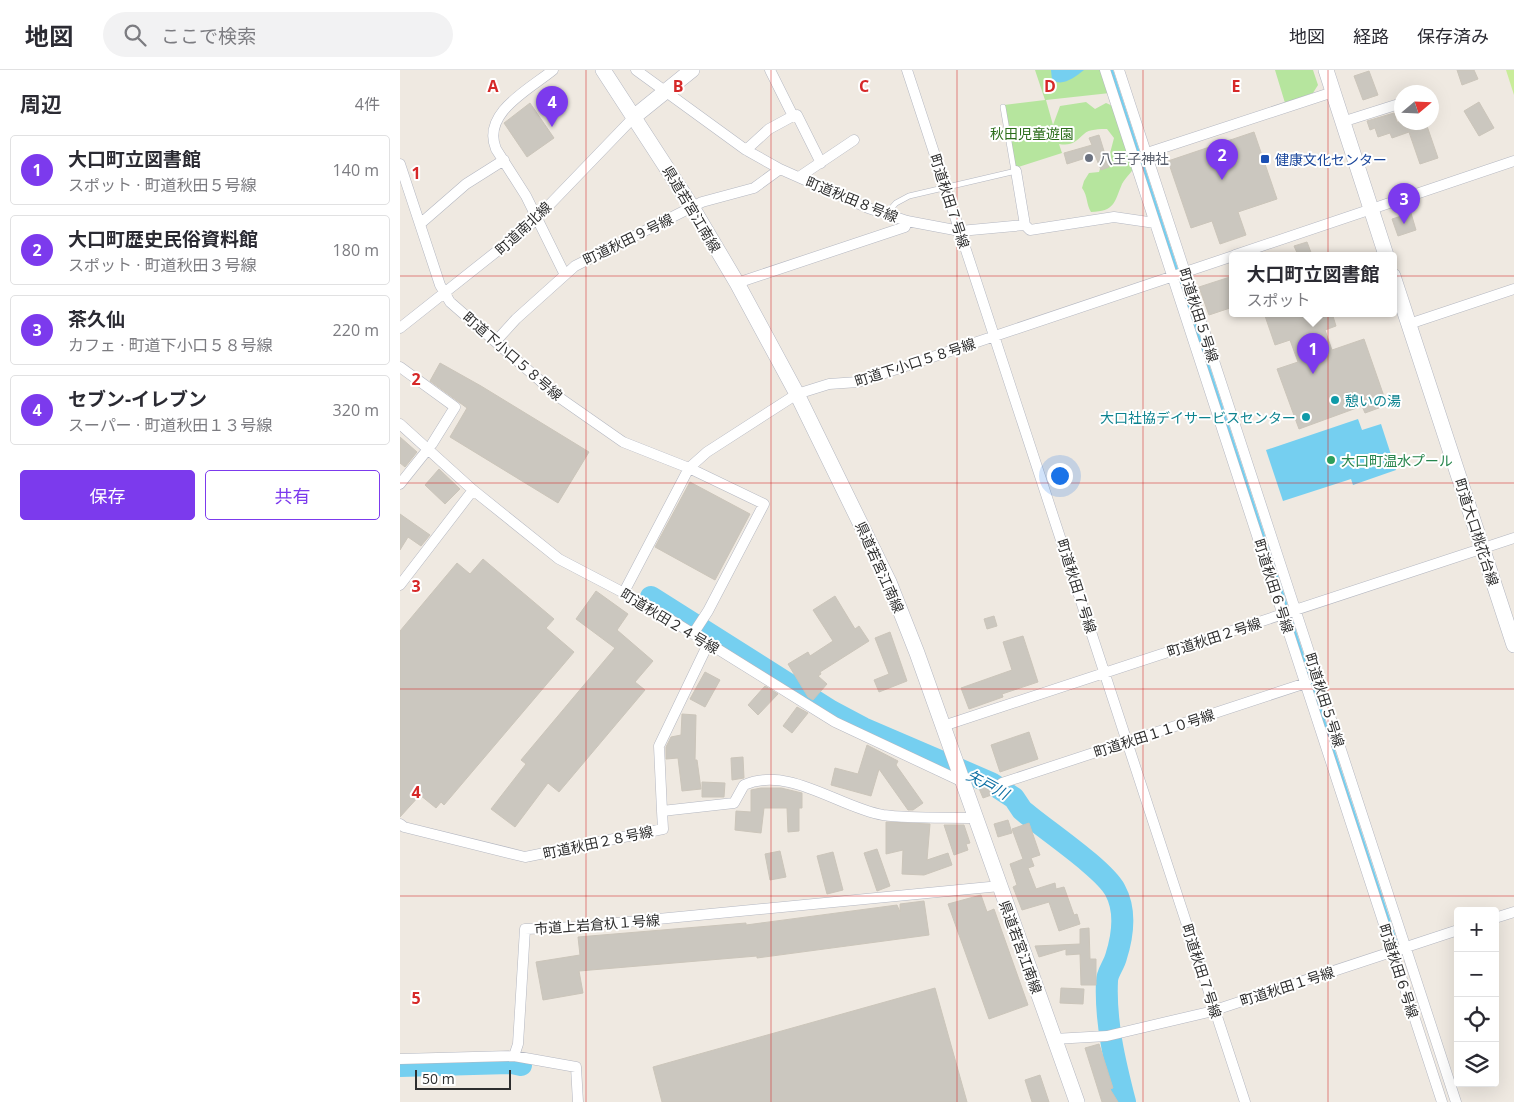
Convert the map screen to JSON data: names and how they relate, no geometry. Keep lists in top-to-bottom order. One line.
{"streets":{"main road":["県道若宮江南線","町道大口桃花台線"],"street":["町道秋田８号線","町道秋田７号線","町道南北線","町道秋田９号線","町道秋田５号線","町道下小口５８号線","町道秋田６号線","町道秋田２４号線","町道秋田２号線","町道秋田１１０号線","町道秋田２８号線","市道上岩倉杁１号線","町道秋田１号線"]},"crossings":[["町道秋田８号線","町道秋田７号線"],["町道秋田８号線","町道秋田９号線"],["町道秋田８号線","町道秋田６号線"],["町道秋田７号線","町道下小口５８号線"],["町道秋田７号線","町道秋田２号線"],["町道秋田７号線","町道秋田１１０号線"],["町道秋田７号線","町道秋田１号線"],["県道若宮江南線","町道南北線"],["県道若宮江南線","町道秋田９号線"],["県道若宮江南線","町道下小口５８号線"],["県道若宮江南線","町道秋田２４号線"],["県道若宮江南線","町道秋田２号線"],["県道若宮江南線","町道秋田２８号線"],["県道若宮江南線","市道上岩倉杁１号線"],["県道若宮江南線","町道秋田１号線"],["町道南北線","町道下小口５８号線"],["町道秋田９号線","町道下小口５８号線"],["町道秋田５号線","町道下小口５８号線"],["町道秋田５号線","町道秋田２号線"],["町道秋田５号線","町道秋田１号線"],["町道下小口５８号線","町道秋田６号線"],["町道大口桃花台線","町道秋田２号線"],["町道秋田６号線","町道秋田２号線"],["町道秋田６号線","町道秋田１１０号線"],["町道秋田６号線","町道秋田１号線"]],"water":["矢戸川"],"parks":["秋田児童遊園"],"places":{"other":["八王子神社","憩いの湯","大口社協デイサービスセンター","大口町温水プール"],"transit":["健康文化センター"]},"scale_bar":"50 m","north":"right","page":{"header":"地図","search":"ここで検索","nav":["地図","経路","保存済み"],"heading":["周辺","4件"],"pins":["4","2","3","1"],"list":[{"mark":"1","name":"大口町立図書館","note":"スポット · 町道秋田５号線","value":"140 m"},{"mark":"2","name":"大口町歴史民俗資料館","note":"スポット · 町道秋田３号線","value":"180 m"},{"mark":"3","name":"茶久仙","note":"カフェ · 町道下小口５８号線","value":"220 m"},{"mark":"4","name":"セブン-イレブン","note":"スーパー · 町道秋田１３号線","value":"320 m"}],"popup":["大口町立図書館","スポット"],"buttons":["保存","共有"],"map_buttons":["+","−"],"scale":"50 m"},"grid":{"columns":["A","B","C","D","E"],"rows":["1","2","3","4","5"]}}
